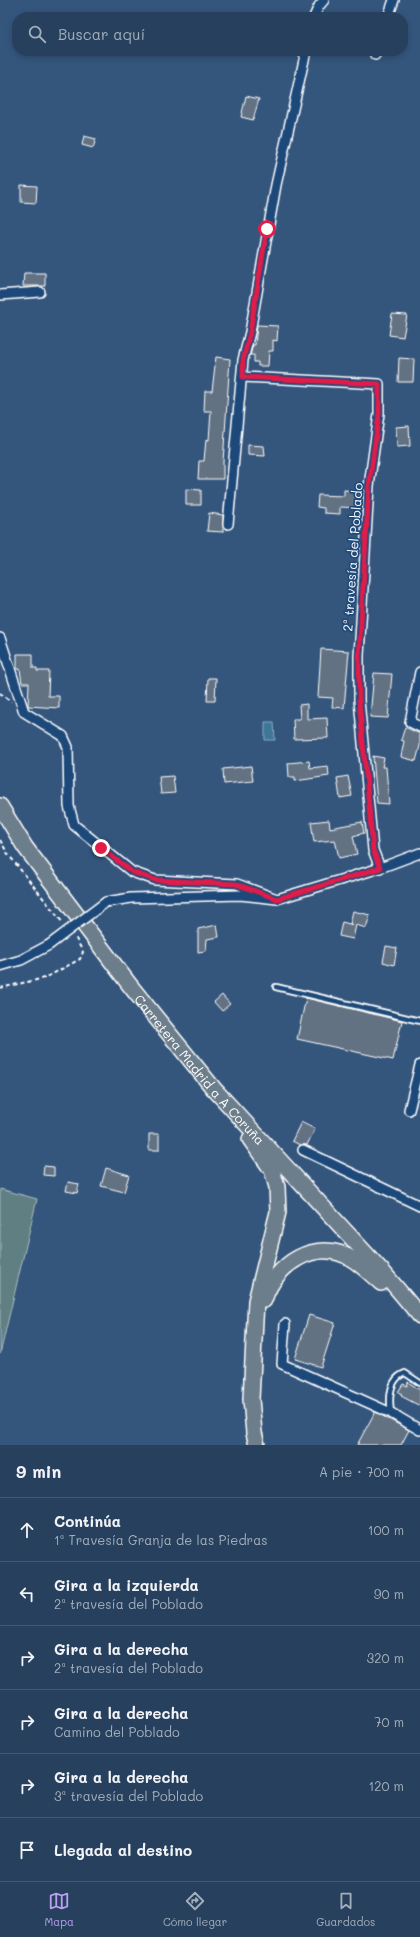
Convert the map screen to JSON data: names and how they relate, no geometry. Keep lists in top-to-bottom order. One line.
{"streets":{"highway":["Carretera Madrid a A Coruña"],"street":["2ª travesía del Poblado"]},"page":{"search":"Buscar aquí","heading":["9 min","A pie · 700 m"],"list":[["Continúa","1ª Travesía Granja de las Piedras","100 m"],["Gira a la izquierda","2ª travesía del Poblado","90 m"],["Gira a la derecha","2ª travesía del Poblado","320 m"],["Gira a la derecha","Camino del Poblado","70 m"],["Gira a la derecha","3ª travesía del Poblado","120 m"],"Llegada al destino"],"nav":["Mapa","Cómo llegar","Guardados"]}}
